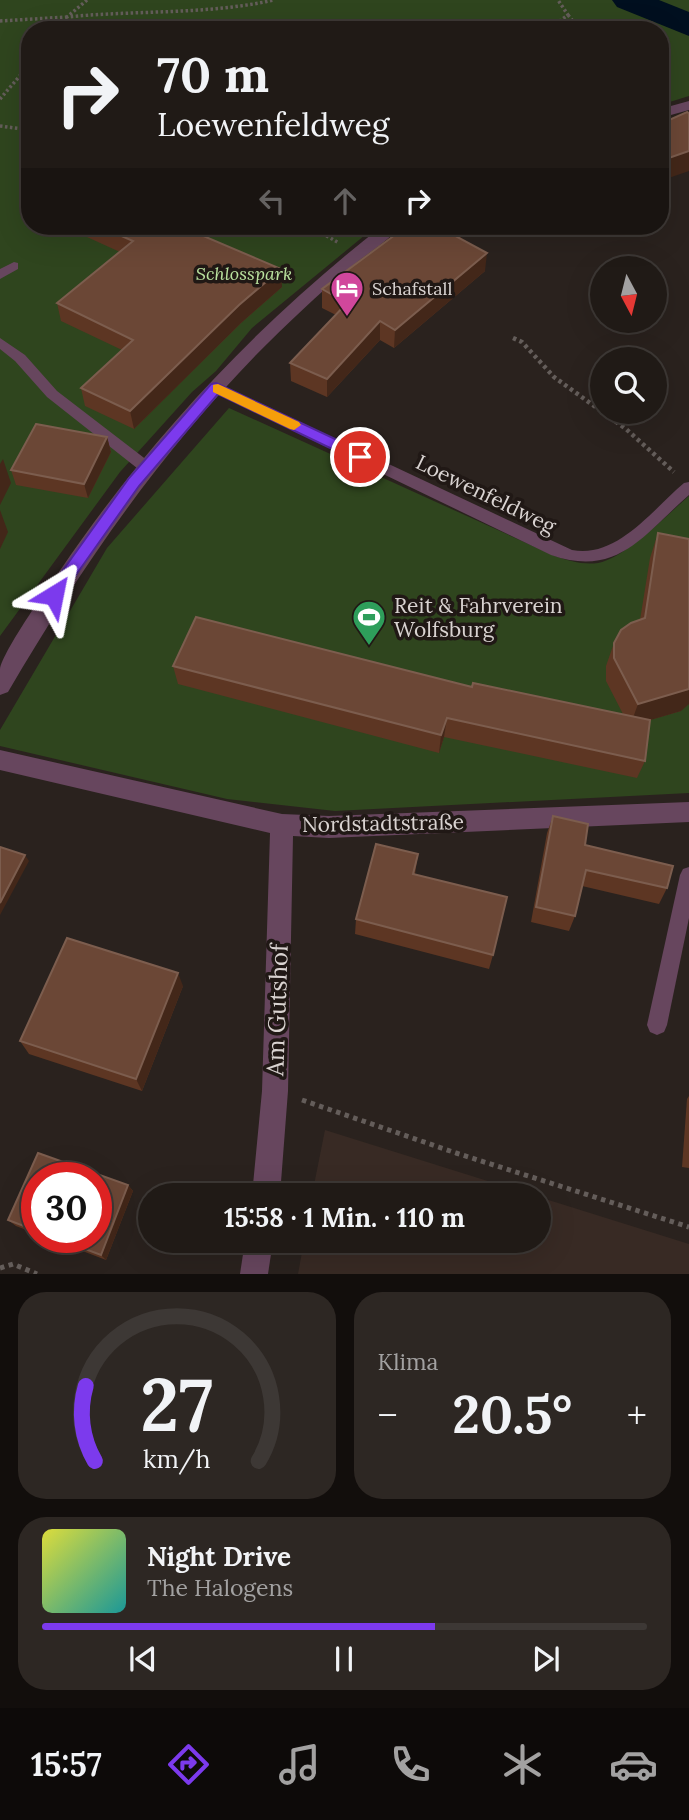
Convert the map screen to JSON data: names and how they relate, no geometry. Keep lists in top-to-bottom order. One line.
{"streets":{"street":["Nordstadtstraße","Am Gutshof"],"lane":["Loewenfeldweg"]},"crossings":[["Nordstadtstraße","Am Gutshof"]],"parks":["Schlosspark"],"places":{"hotel":["Schafstall"],"sports":["Reit & Fahrverein Wolfsburg"]},"north":"bottom","page":{"turn":["70 m","Loewenfeldweg"],"limit":"30","trip":"15:58 · 1 Min. · 110 m","tile":"Klima","heat":["−","20.5°","+"],"song":["Night Drive","The Halogens"],"tabs":"15:57","gauge":["27","km/h"]}}
